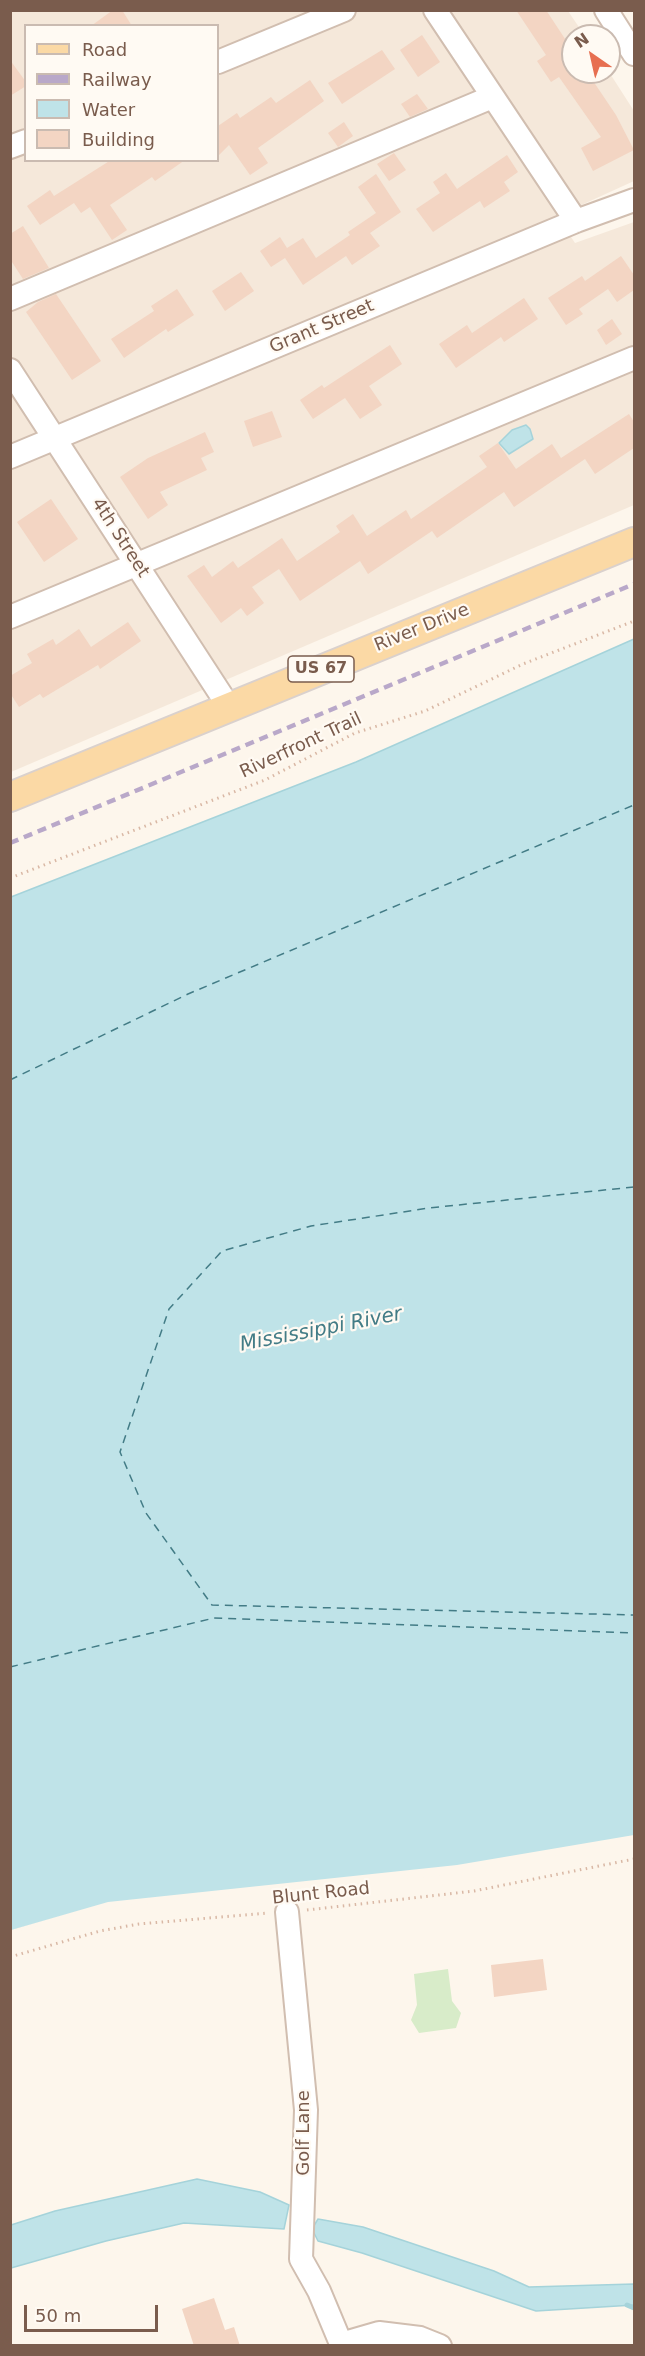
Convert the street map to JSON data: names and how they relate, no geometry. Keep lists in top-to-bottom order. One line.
{"streets":{"main road":["River Drive","US 67"],"street":["Grant Street","4th Street","Golf Lane"],"path":["Riverfront Trail","Blunt Road"]},"crossings":[["Grant Street","4th Street"],["4th Street","River Drive"],["Blunt Road","Golf Lane"]],"water":["Mississippi River"],"legend":["Road","Railway","Water","Building"],"scale_bar":"50 m","north":"top left"}
